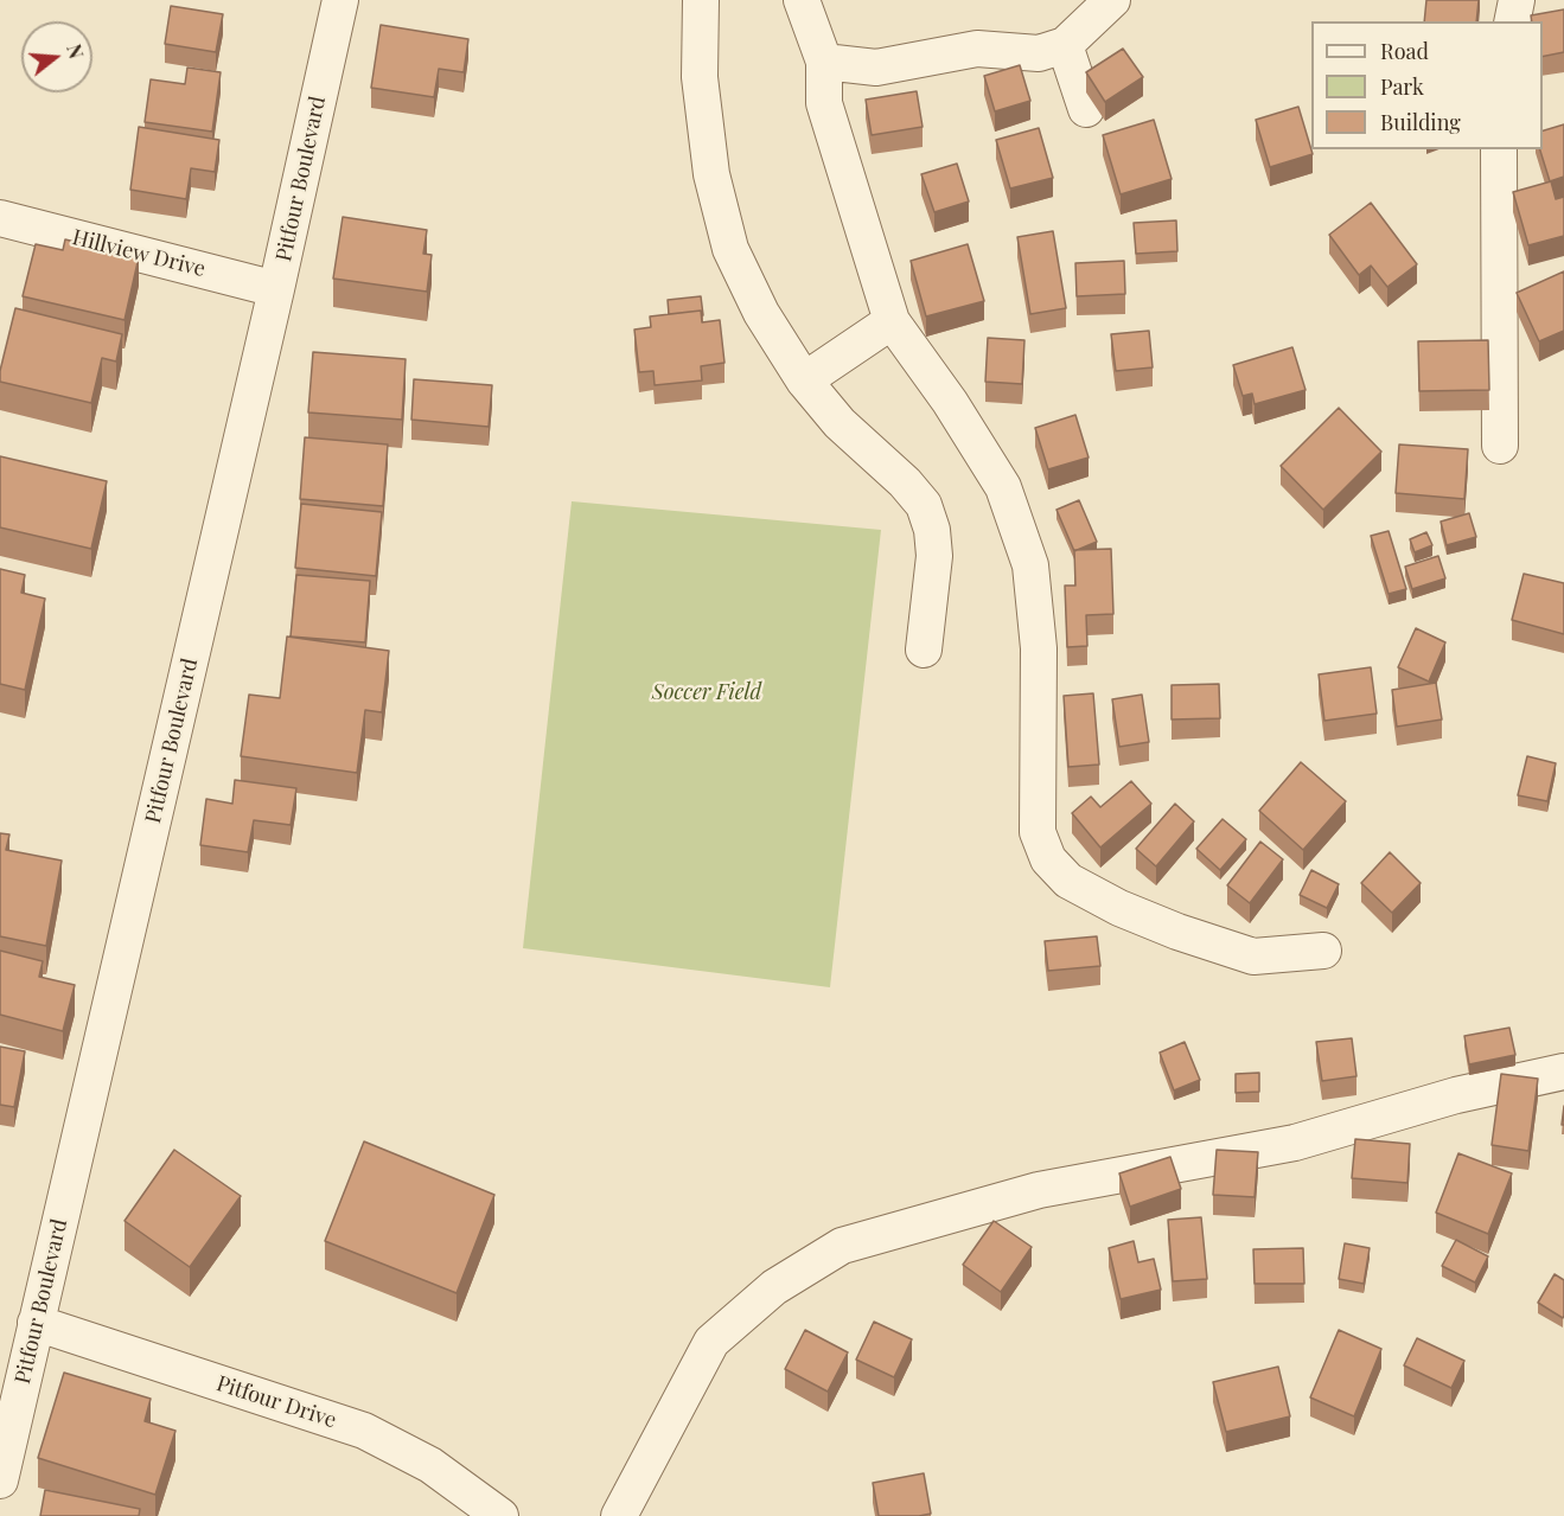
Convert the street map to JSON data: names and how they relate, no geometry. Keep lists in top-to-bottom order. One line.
{"streets":{"street":["Pitfour Boulevard","Hillview Drive","Pitfour Drive"]},"crossings":[["Pitfour Boulevard","Hillview Drive"],["Pitfour Boulevard","Pitfour Drive"]],"parks":["Soccer Field"],"legend":["Road","Park","Building"],"north":"right"}
